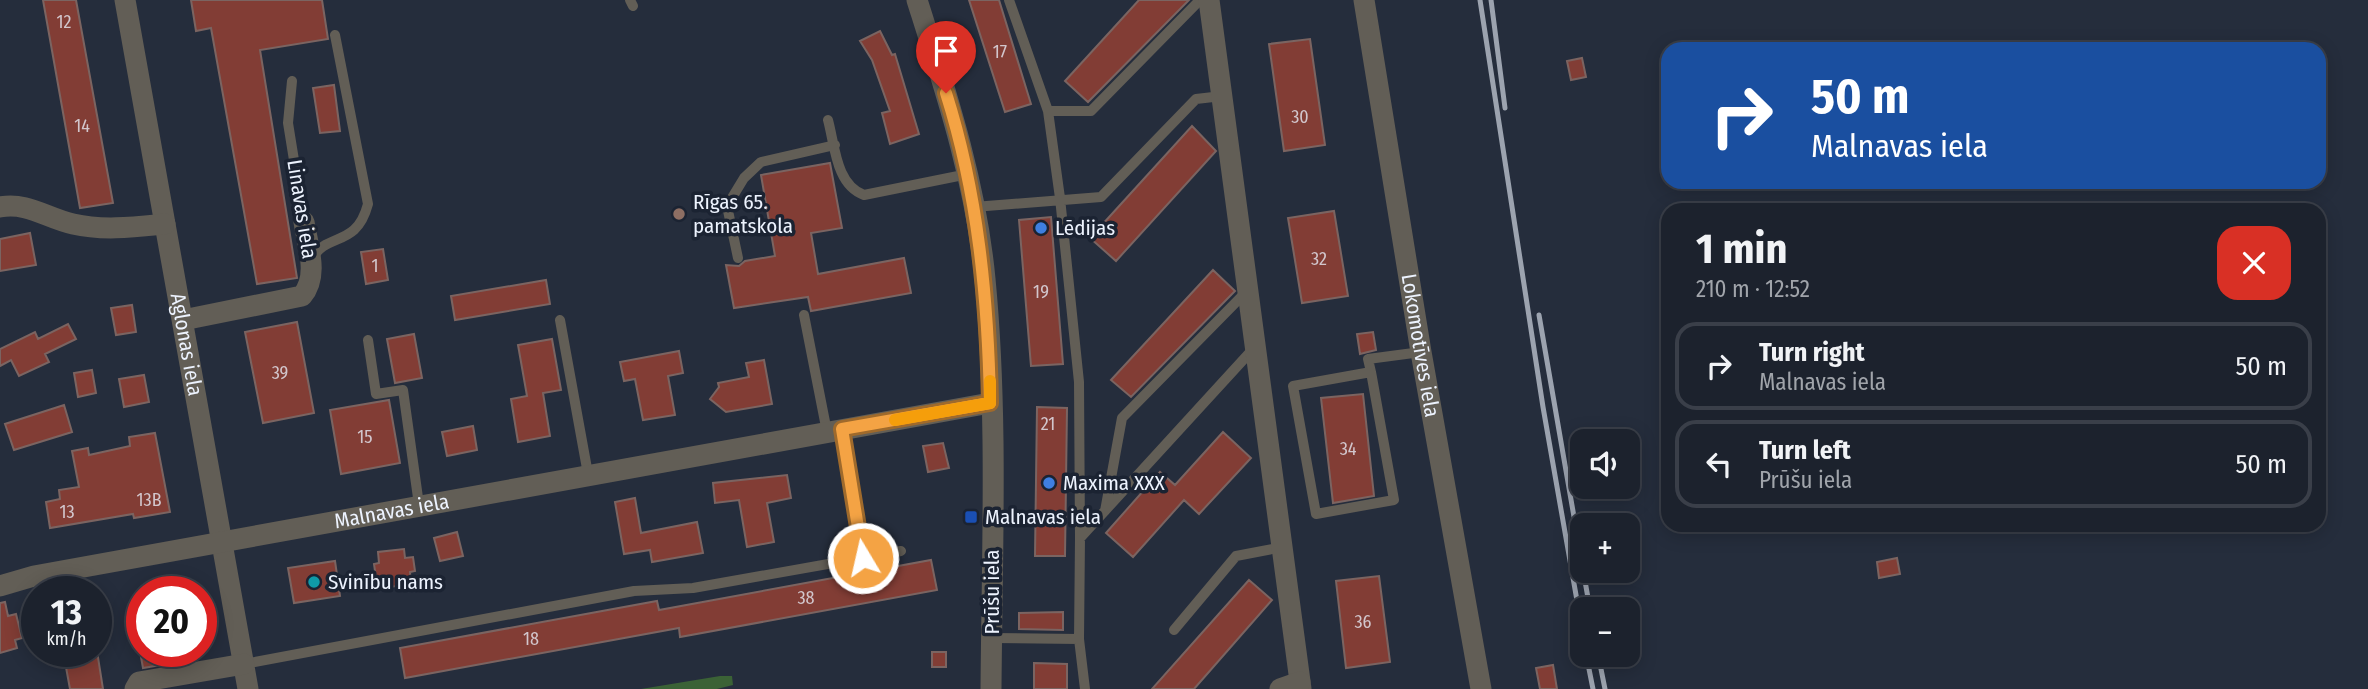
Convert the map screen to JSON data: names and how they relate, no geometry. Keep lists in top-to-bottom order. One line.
{"streets":{"street":["Linavas iela","Aglonas iela","Lokomotīves iela","Malnavas iela","Prūšu iela"]},"crossings":[["Linavas iela","Aglonas iela"],["Aglonas iela","Malnavas iela"],["Malnavas iela","Prūšu iela"]],"places":{"other":["Rīgas 65. pamatskola","Lēdijas","Maxima XXX","Svinību nams"],"transit":["Malnavas iela"]},"house_numbers":["12","17","30","14","32","1","19","39","21","15","34","13B","13","38","36","18"],"page":{"turn":["50 m","Malnavas iela"],"heading":["1 min","210 m · 12:52"],"list":[{"name":"Turn right","note":"Malnavas iela","value":"50 m"},{"name":"Turn left","note":"Prūšu iela","value":"50 m"}],"map_buttons":["+","−"],"speed":"13 km/h","limit":"20"}}
